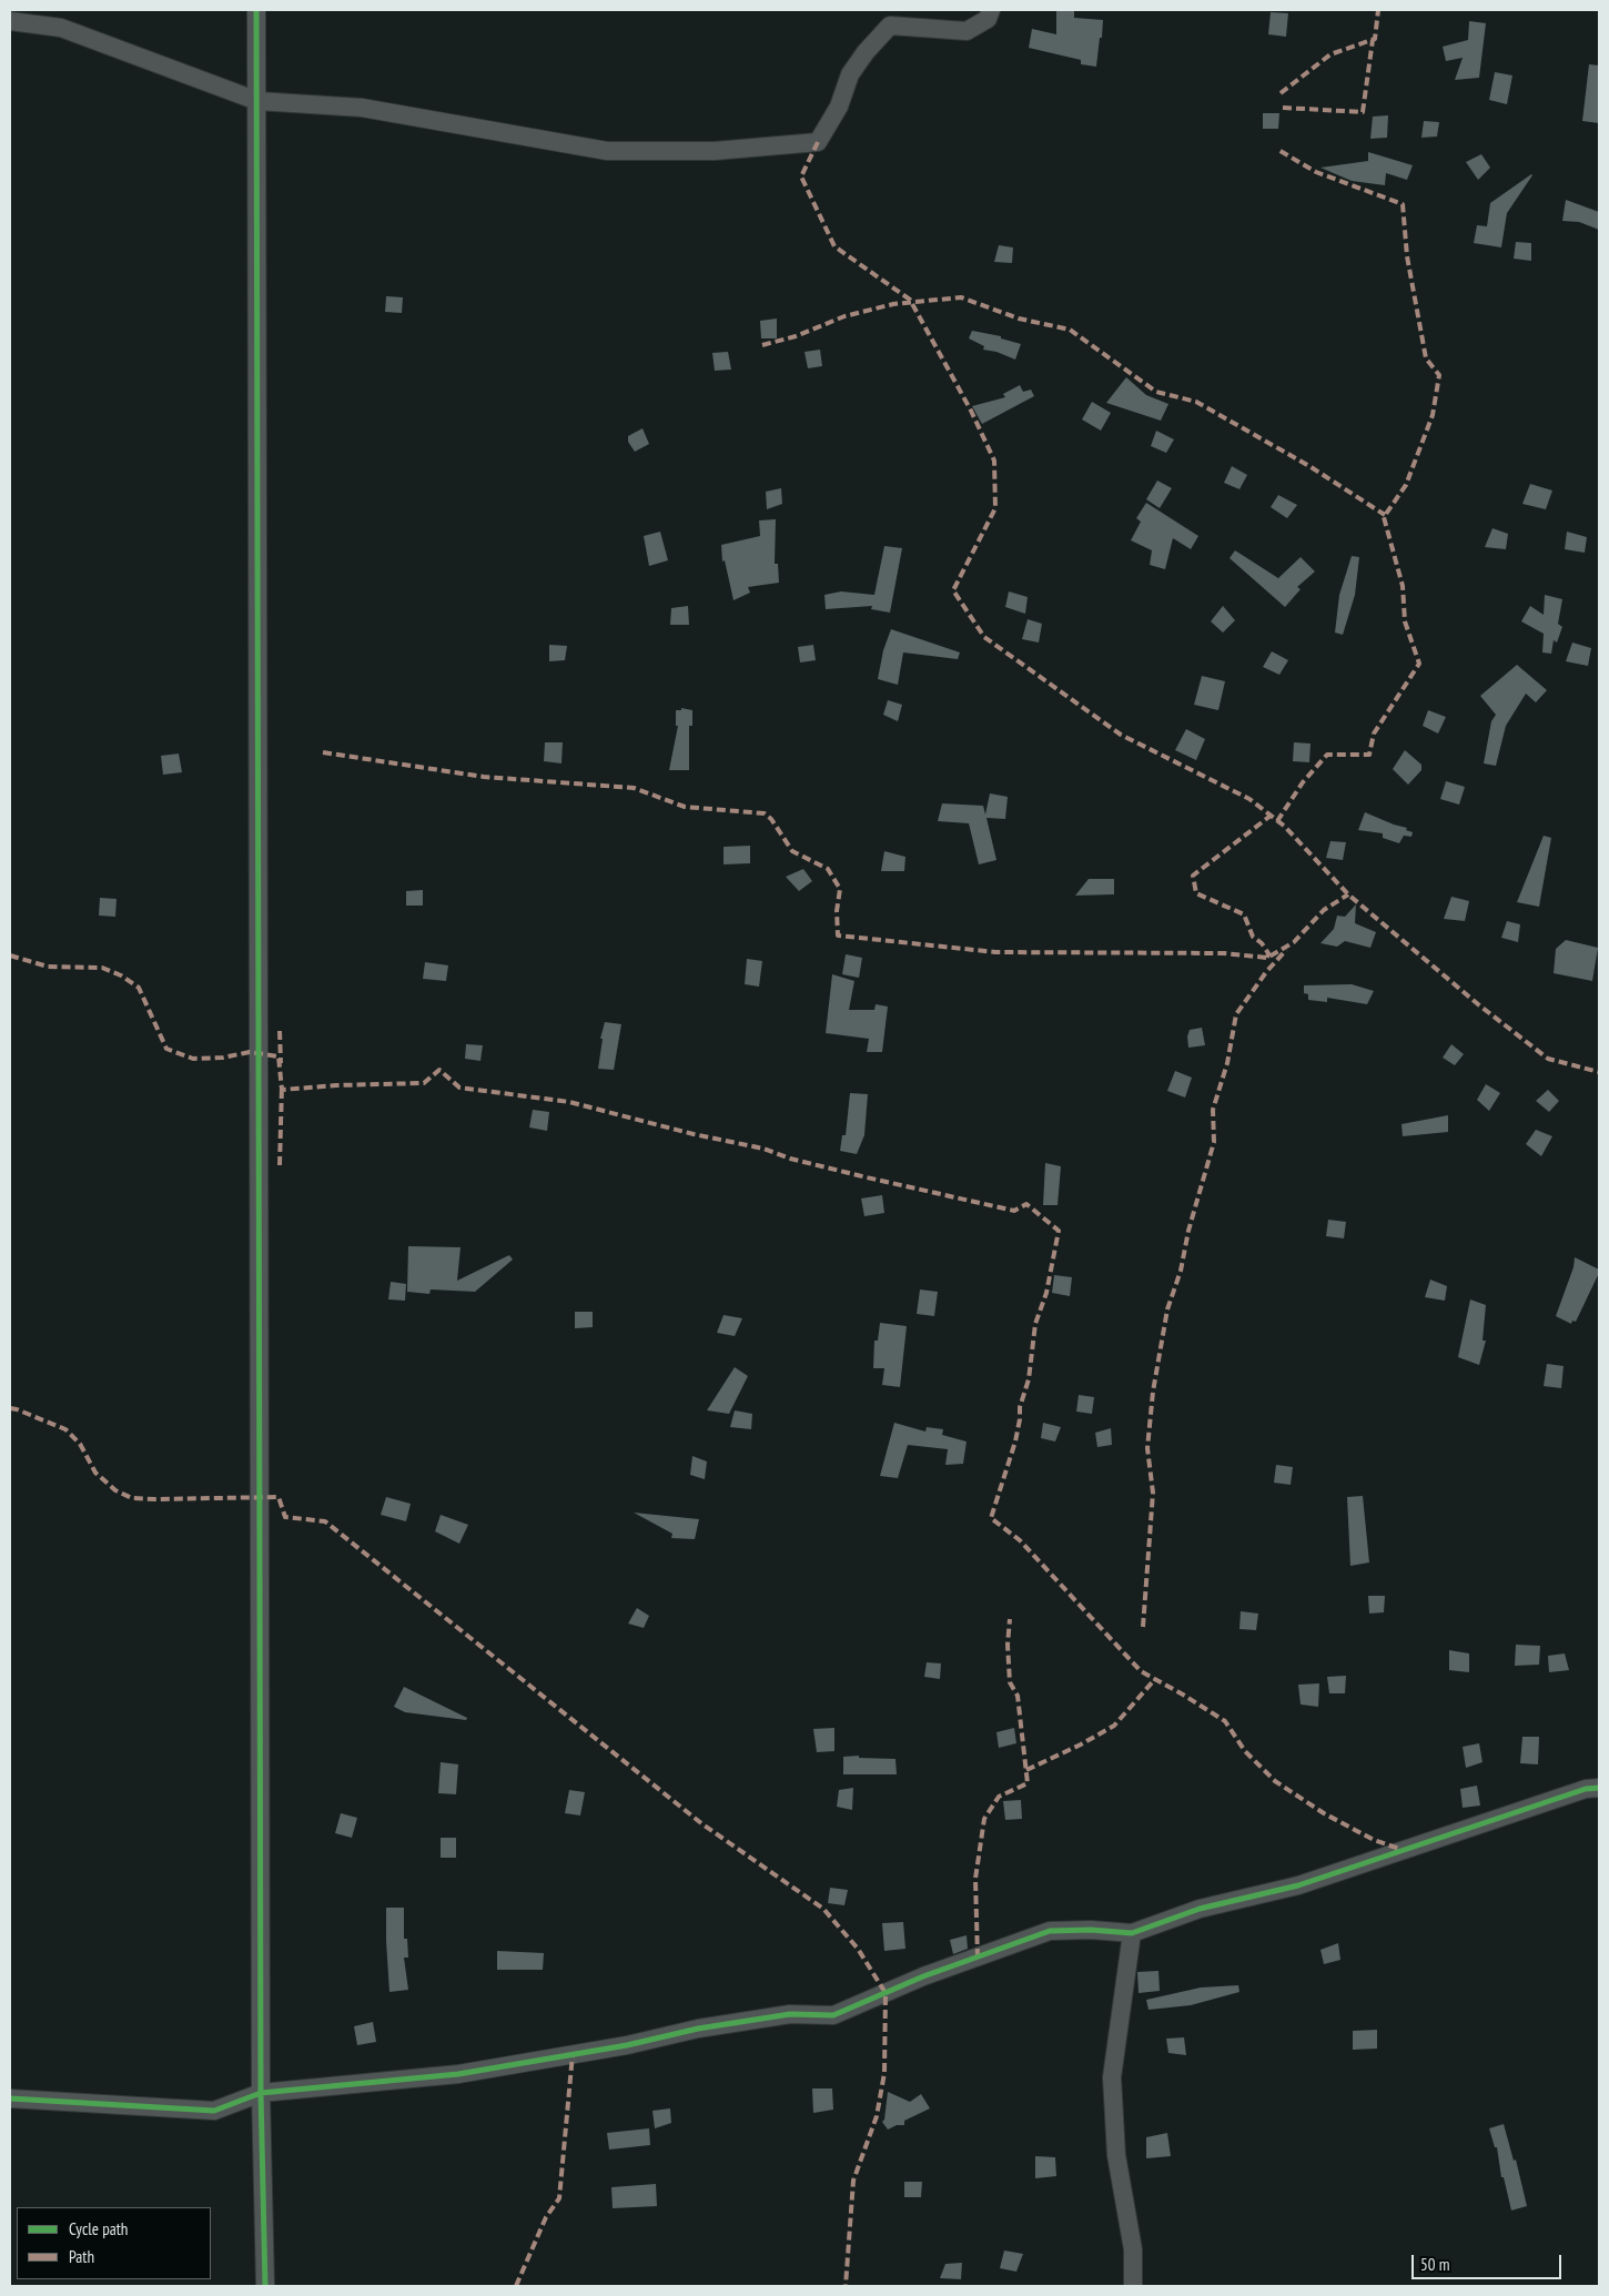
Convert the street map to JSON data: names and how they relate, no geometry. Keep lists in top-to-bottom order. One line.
{"legend":["Cycle path","Path"],"scale_bar":"50 m"}
